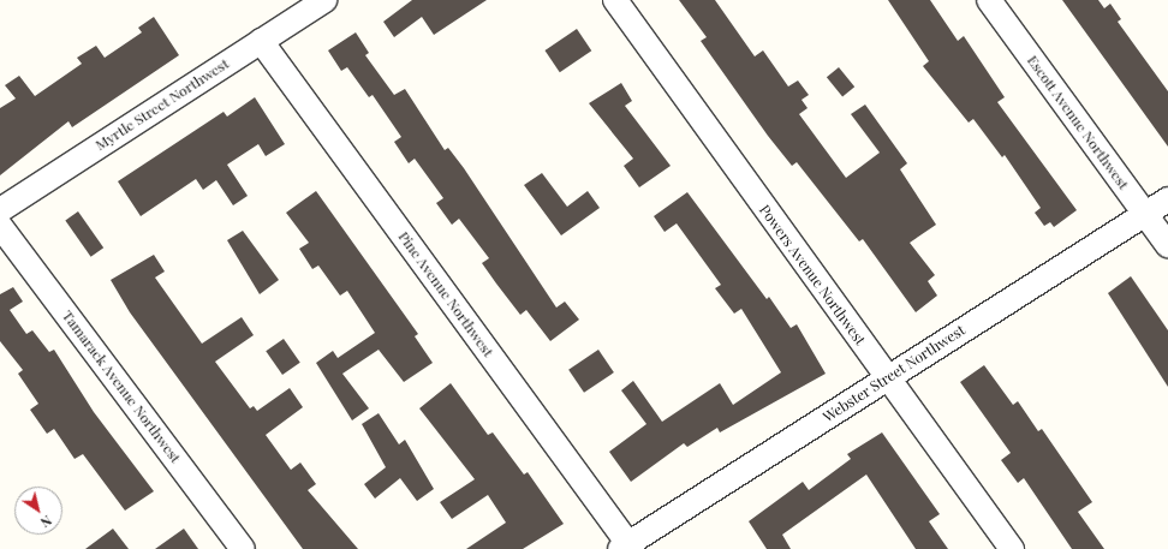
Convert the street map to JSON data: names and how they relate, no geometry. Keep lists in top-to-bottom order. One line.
{"streets":{"street":["Myrtle Street Northwest","Escott Avenue Northwest","Powers Avenue Northwest","Pine Avenue Northwest","Webster Street Northwest","Tamarack Avenue Northwest"]},"crossings":[["Myrtle Street Northwest","Pine Avenue Northwest"],["Escott Avenue Northwest","Webster Street Northwest"],["Powers Avenue Northwest","Webster Street Northwest"],["Pine Avenue Northwest","Webster Street Northwest"]],"north":"bottom right"}
